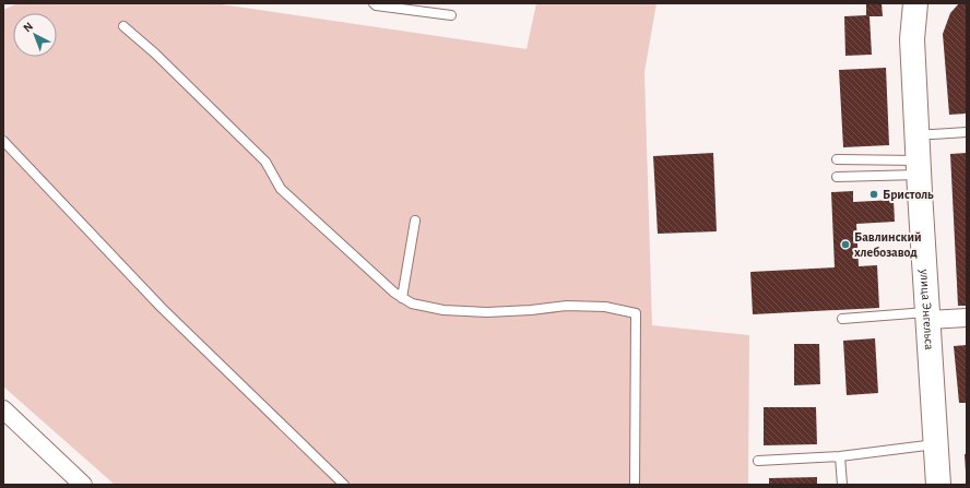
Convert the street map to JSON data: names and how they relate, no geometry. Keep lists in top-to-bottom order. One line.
{"streets":{"street":["улица Энгельса"]},"places":["Бристоль","Бавлинский хлебозавод"],"north":"top left"}
